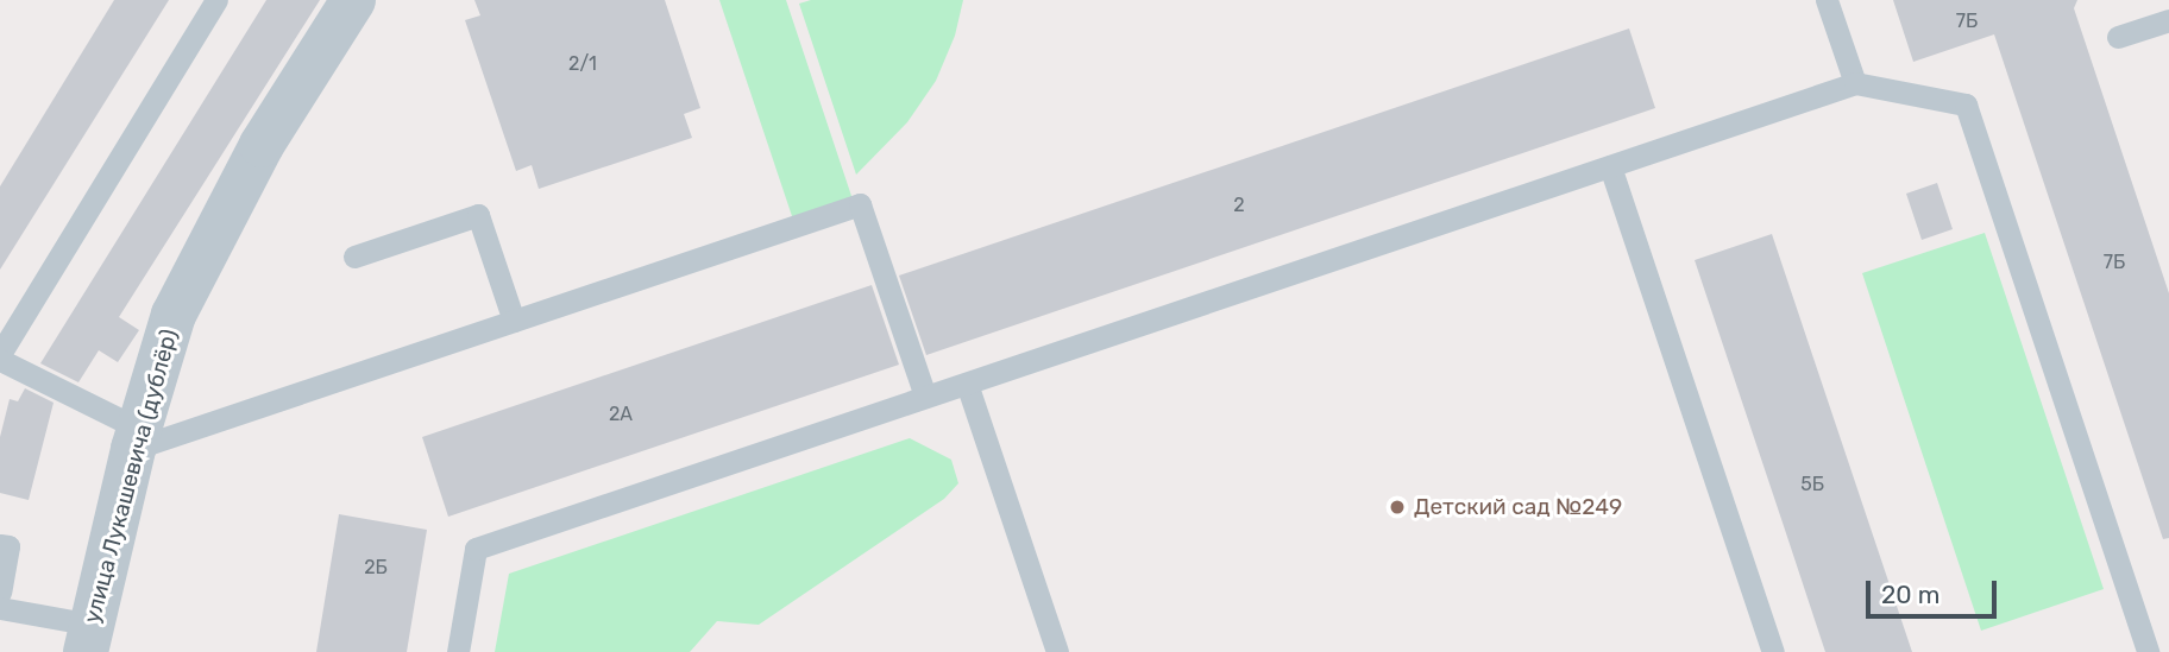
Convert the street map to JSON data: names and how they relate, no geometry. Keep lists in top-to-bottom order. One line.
{"streets":{"street":["улица Лукашевича (дублёр)"]},"places":["Детский сад №249"],"house_numbers":["7Б","2/1","2","7Б","2А","5Б","2Б"],"scale_bar":"20 m"}
